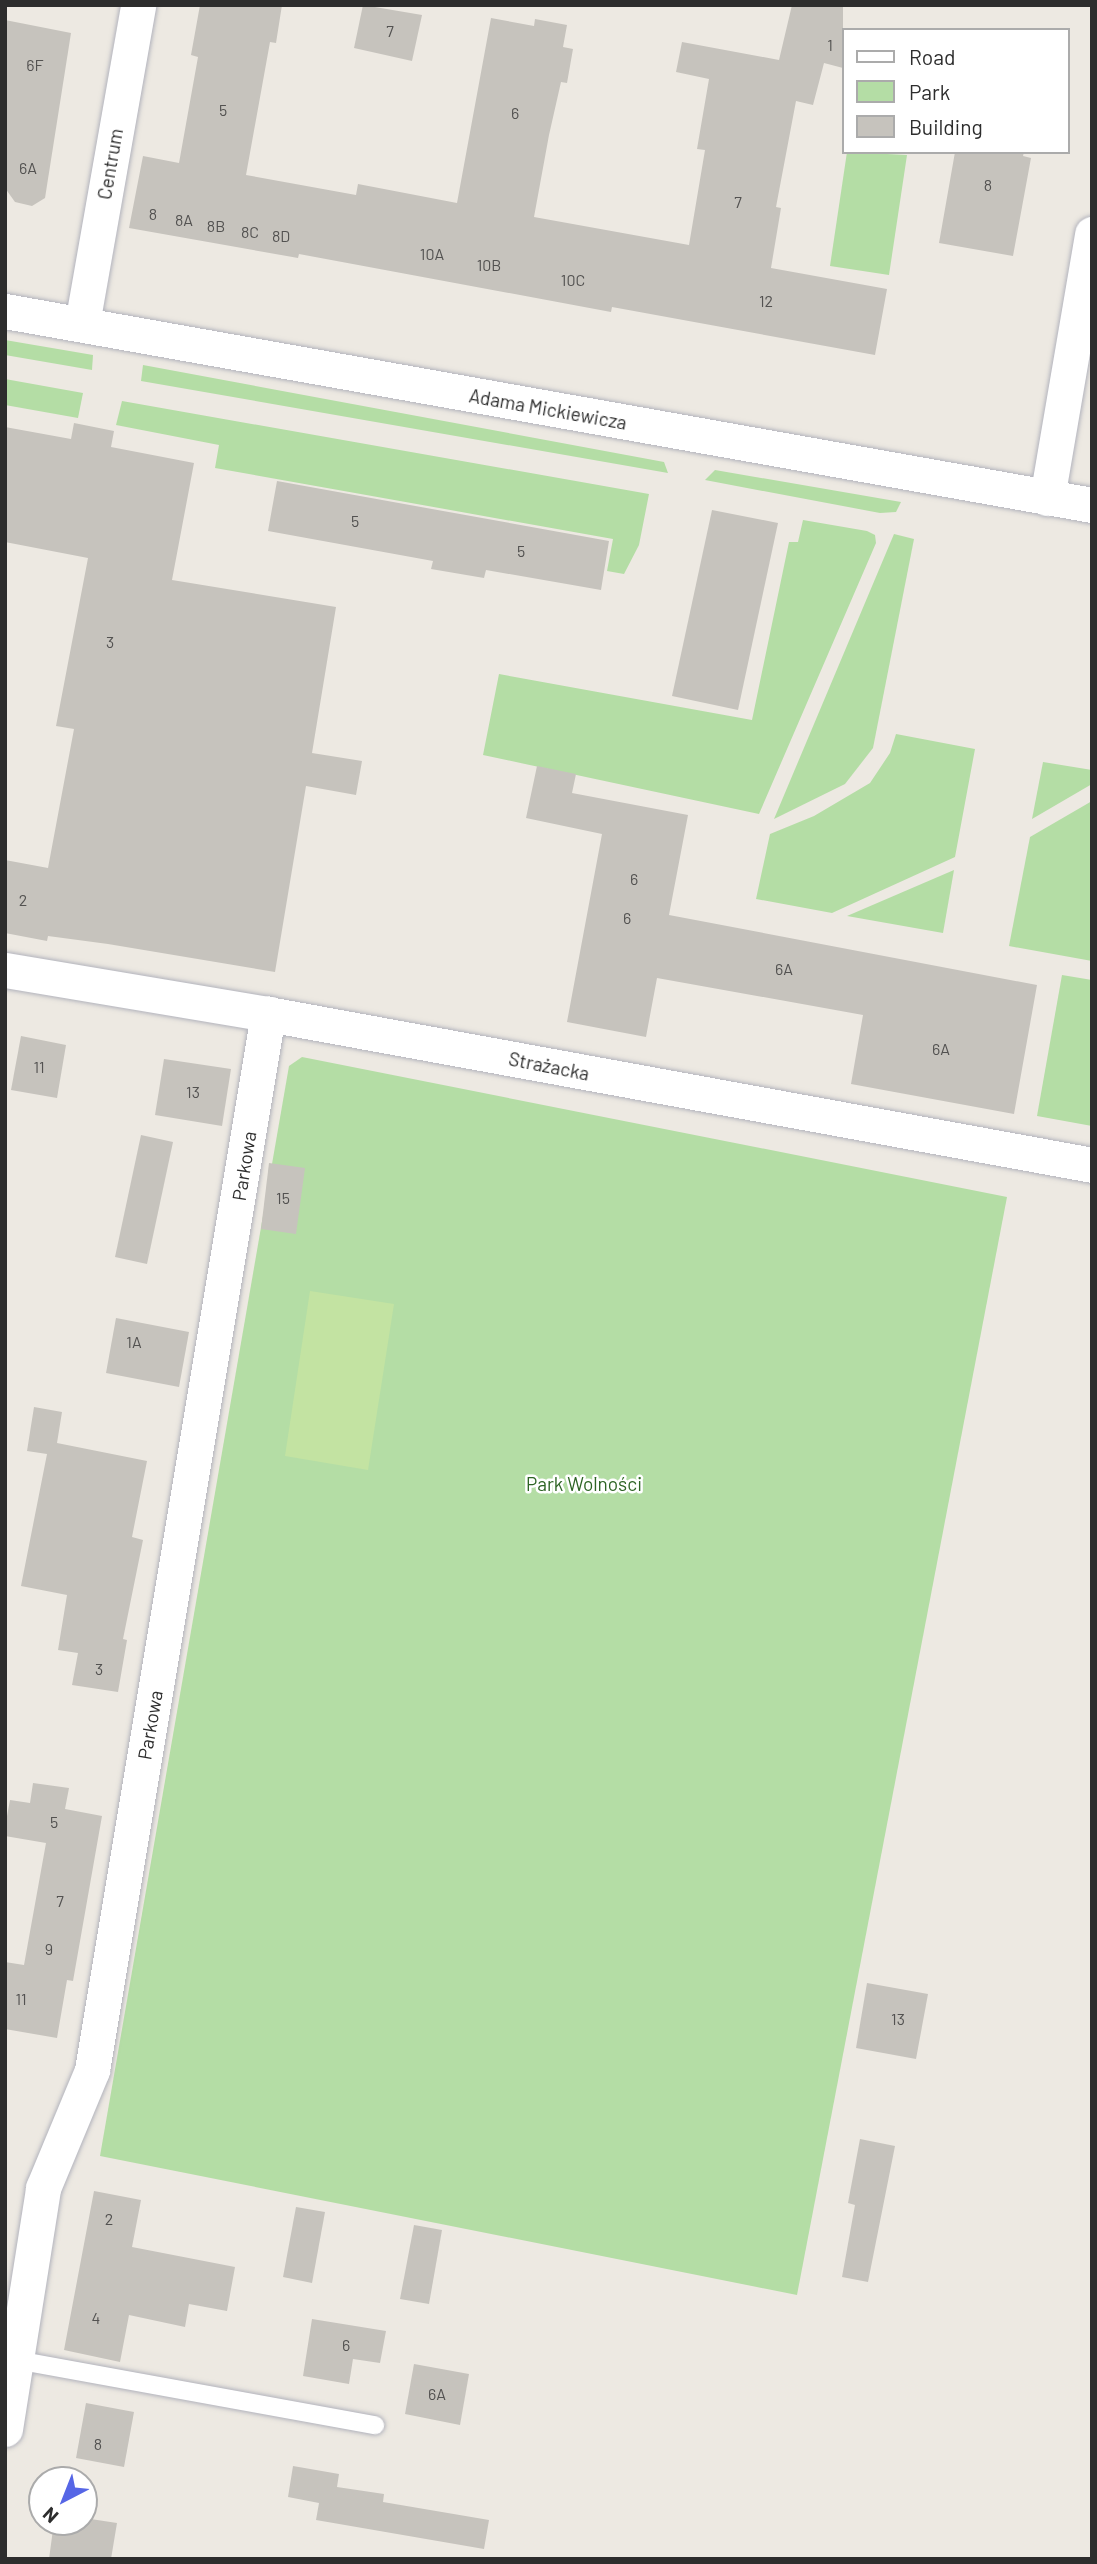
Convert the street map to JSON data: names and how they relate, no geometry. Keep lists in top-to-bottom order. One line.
{"streets":{"street":["Centrum","Adama Mickiewicza","Strażacka","Parkowa"]},"crossings":[["Centrum","Adama Mickiewicza"],["Strażacka","Parkowa"]],"parks":["Park Wolności"],"house_numbers":["7","1","6F","5","6","6A","8","7","8","8A","8B","8C","8D","10A","10B","10C","12","5","5","3","6","2","6","6A","6A","11","13","15","1A","3","5","7","9","11","13","2","4","6","6A","8"],"legend":["Road","Park","Building"],"north":"bottom left"}
